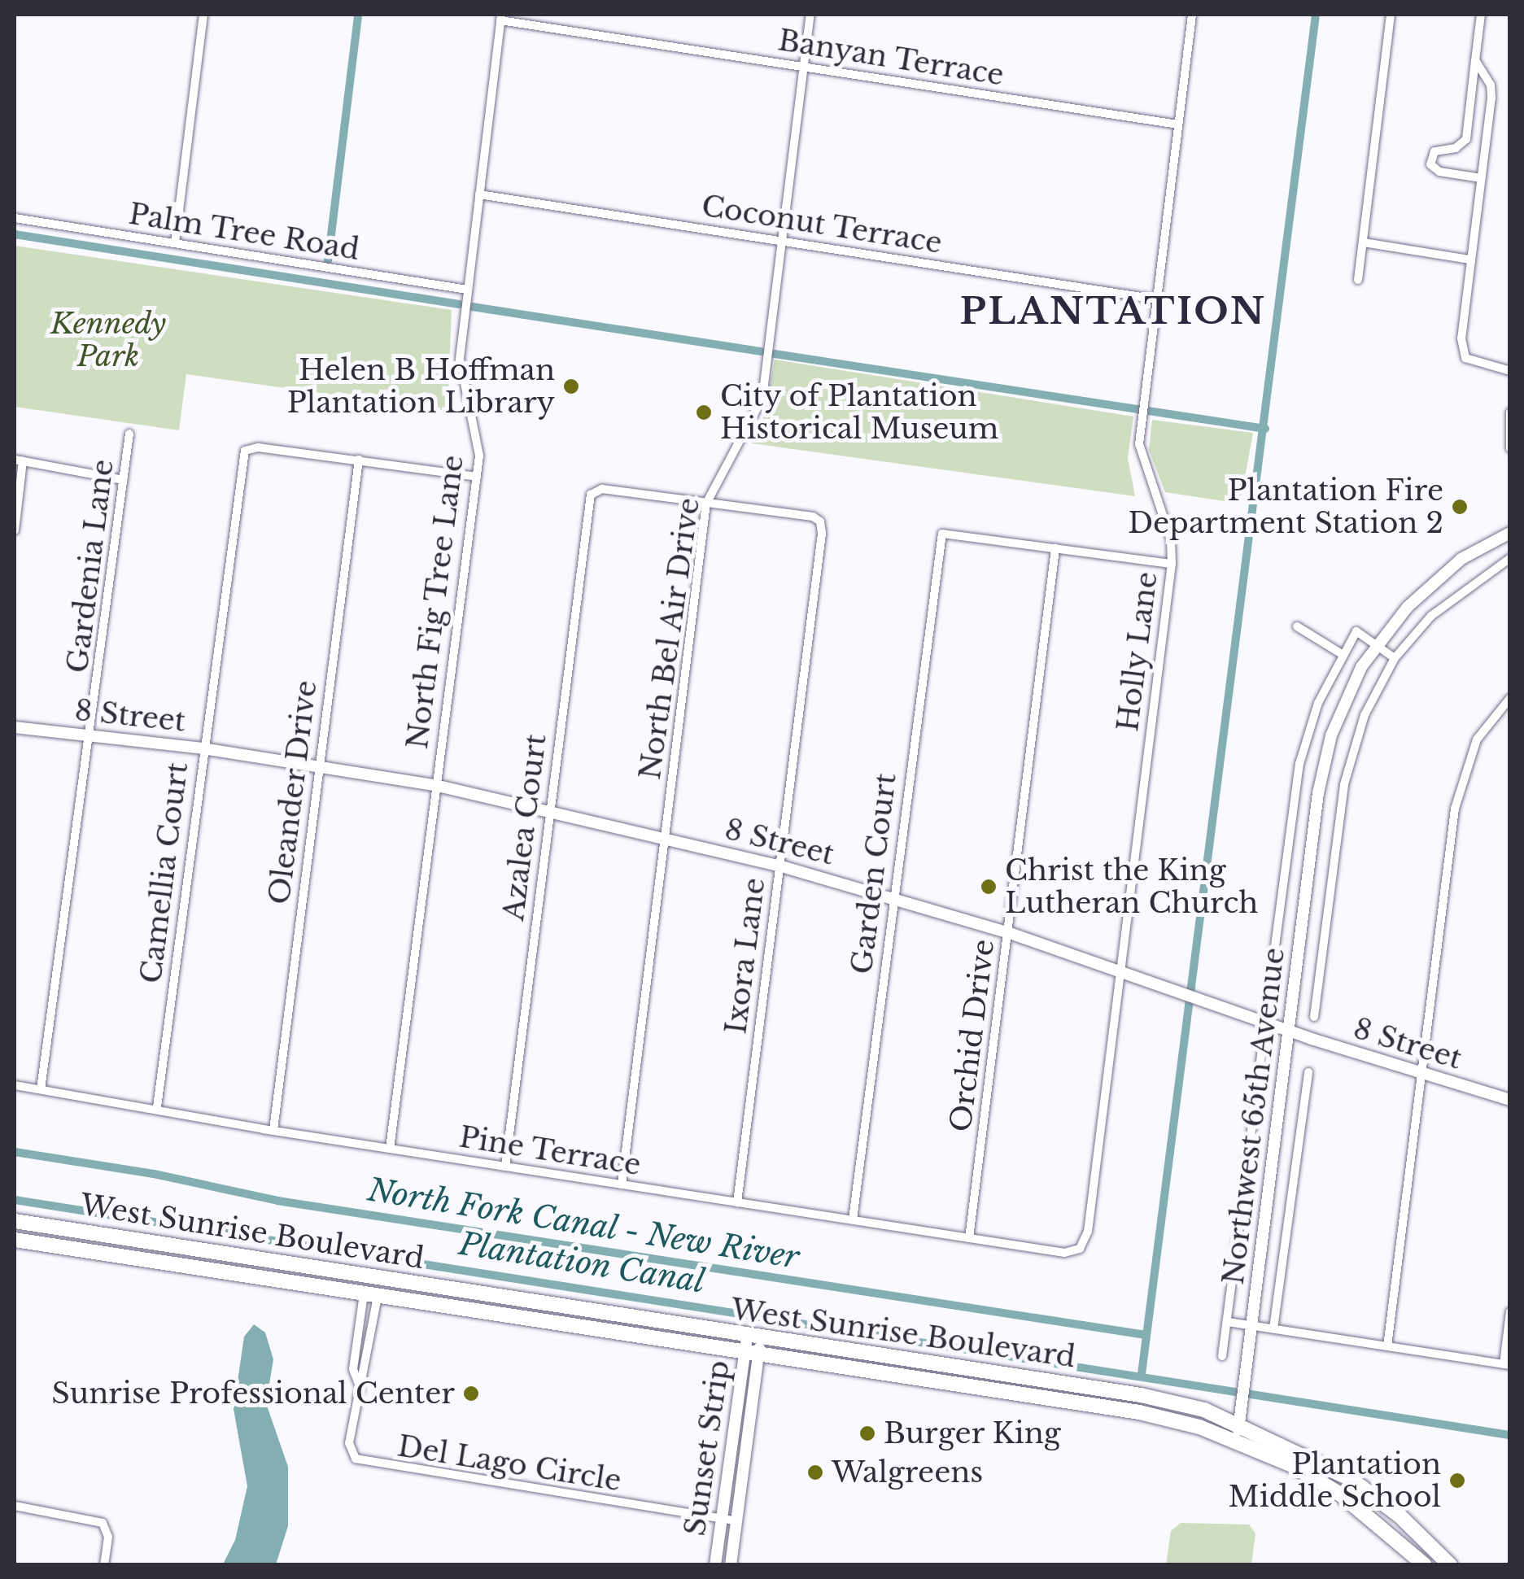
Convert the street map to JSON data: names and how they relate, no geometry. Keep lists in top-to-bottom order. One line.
{"streets":{"highway":["West Sunrise Boulevard"],"street":["Banyan Terrace","Coconut Terrace","Palm Tree Road","Gardenia Lane","North Fig Tree Lane","North Bel Air Drive","Holly Lane","8 Street","Oleander Drive","Azalea Court","Camellia Court","Garden Court","Ixora Lane","Orchid Drive","Northwest 65th Avenue","Pine Terrace","Sunset Strip","Del Lago Circle"]},"crossings":[["Banyan Terrace","North Fig Tree Lane"],["Banyan Terrace","North Bel Air Drive"],["Banyan Terrace","Holly Lane"],["Coconut Terrace","North Fig Tree Lane"],["Coconut Terrace","North Bel Air Drive"],["Coconut Terrace","Holly Lane"],["Palm Tree Road","North Fig Tree Lane"],["Gardenia Lane","8 Street"],["Gardenia Lane","Pine Terrace"],["North Fig Tree Lane","8 Street"],["North Fig Tree Lane","Pine Terrace"],["North Bel Air Drive","8 Street"],["North Bel Air Drive","Azalea Court"],["North Bel Air Drive","Ixora Lane"],["North Bel Air Drive","Pine Terrace"],["Holly Lane","8 Street"],["Holly Lane","Pine Terrace"],["8 Street","Oleander Drive"],["8 Street","Azalea Court"],["8 Street","Camellia Court"],["8 Street","Garden Court"],["8 Street","Ixora Lane"],["8 Street","Orchid Drive"],["8 Street","Northwest 65th Avenue"],["Oleander Drive","Camellia Court"],["Oleander Drive","Pine Terrace"],["Azalea Court","Ixora Lane"],["Azalea Court","Pine Terrace"],["Camellia Court","Pine Terrace"],["Garden Court","Orchid Drive"],["Garden Court","Pine Terrace"],["Ixora Lane","Pine Terrace"],["Orchid Drive","Pine Terrace"],["Northwest 65th Avenue","West Sunrise Boulevard"],["West Sunrise Boulevard","Sunset Strip"],["West Sunrise Boulevard","Del Lago Circle"],["Sunset Strip","Del Lago Circle"]],"districts":["PLANTATION"],"water":["North Fork Canal - New River","Plantation Canal"],"parks":["Kennedy Park"],"places":["Helen B Hoffman Plantation Library","City of Plantation Historical Museum","Plantation Fire Department Station 2","Christ the King Lutheran Church","Sunrise Professional Center","Burger King","Walgreens","Plantation Middle School"]}
